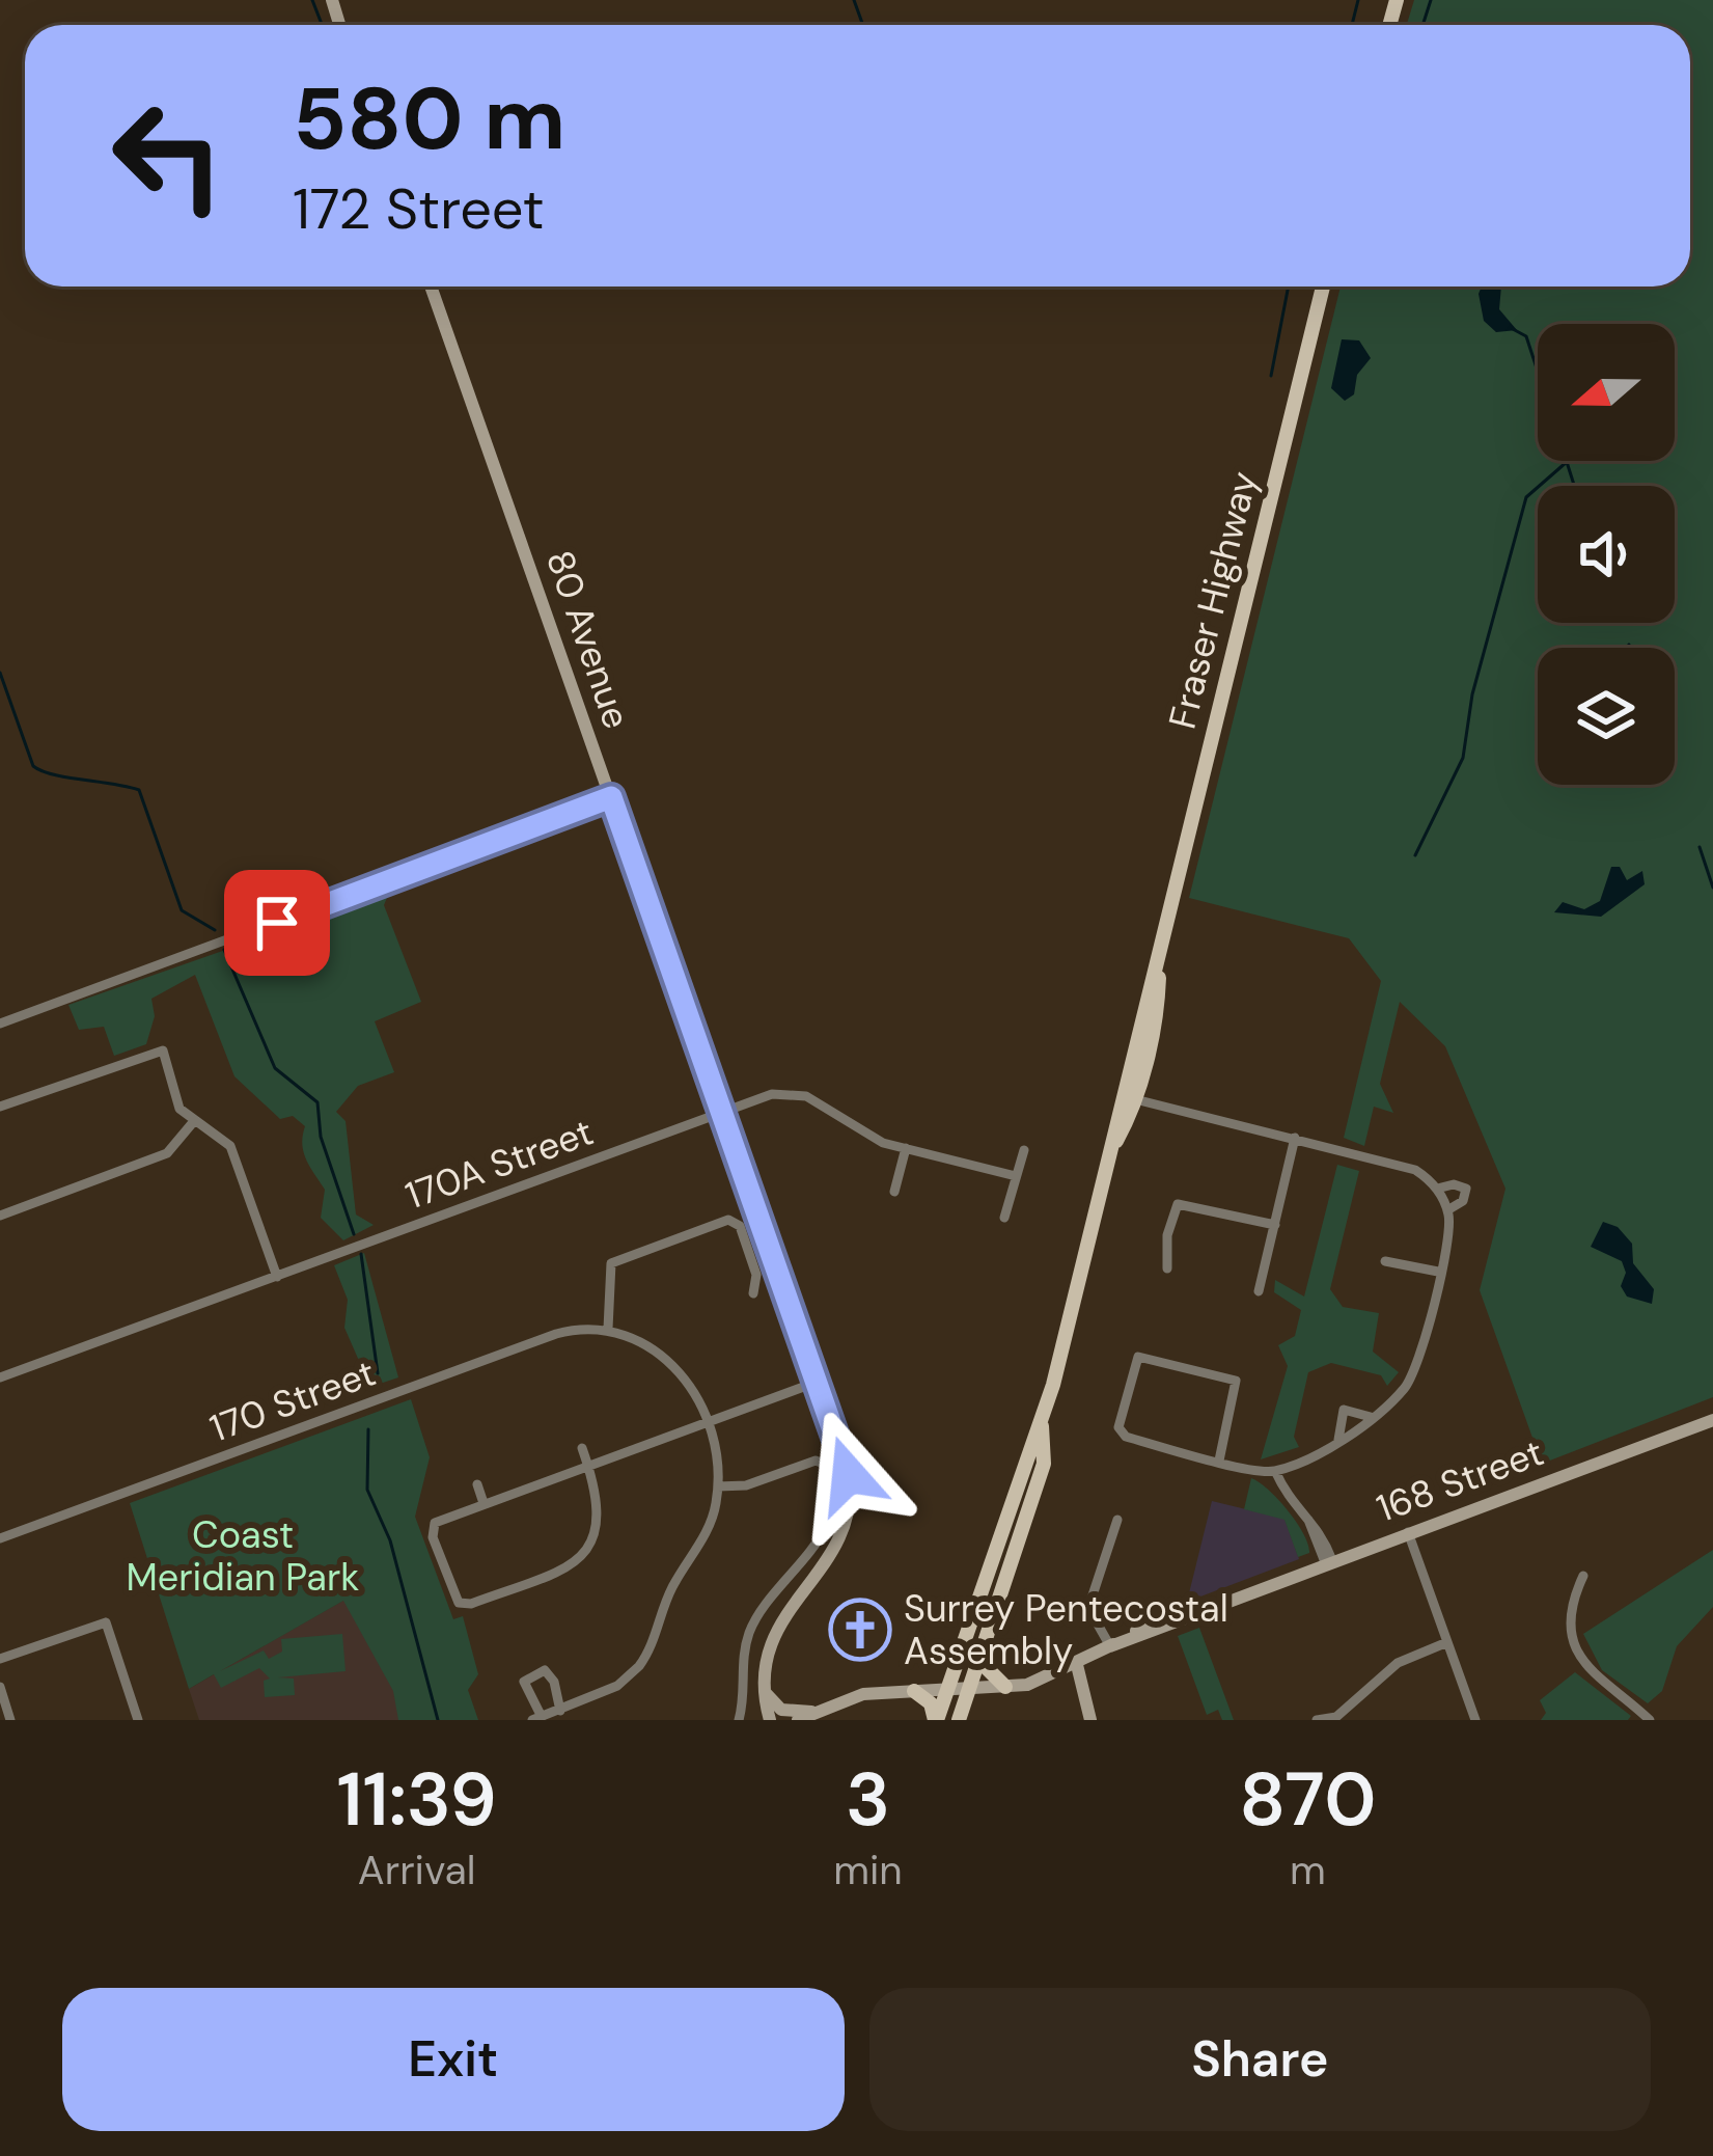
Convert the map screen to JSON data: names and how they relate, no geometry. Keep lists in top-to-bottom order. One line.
{"streets":{"main road":["Fraser Highway","80 Avenue","168 Street"],"street":["170A Street","170 Street"]},"crossings":[["Fraser Highway","168 Street"],["80 Avenue","170A Street"]],"parks":["Coast Meridian Park"],"places":{"church":["Surrey Pentecostal Assembly"]},"north":"left","page":{"turn":["580 m","172 Street"],"eta":["11:39","Arrival","3","min","870","m"],"buttons":["Exit","Share"]}}
